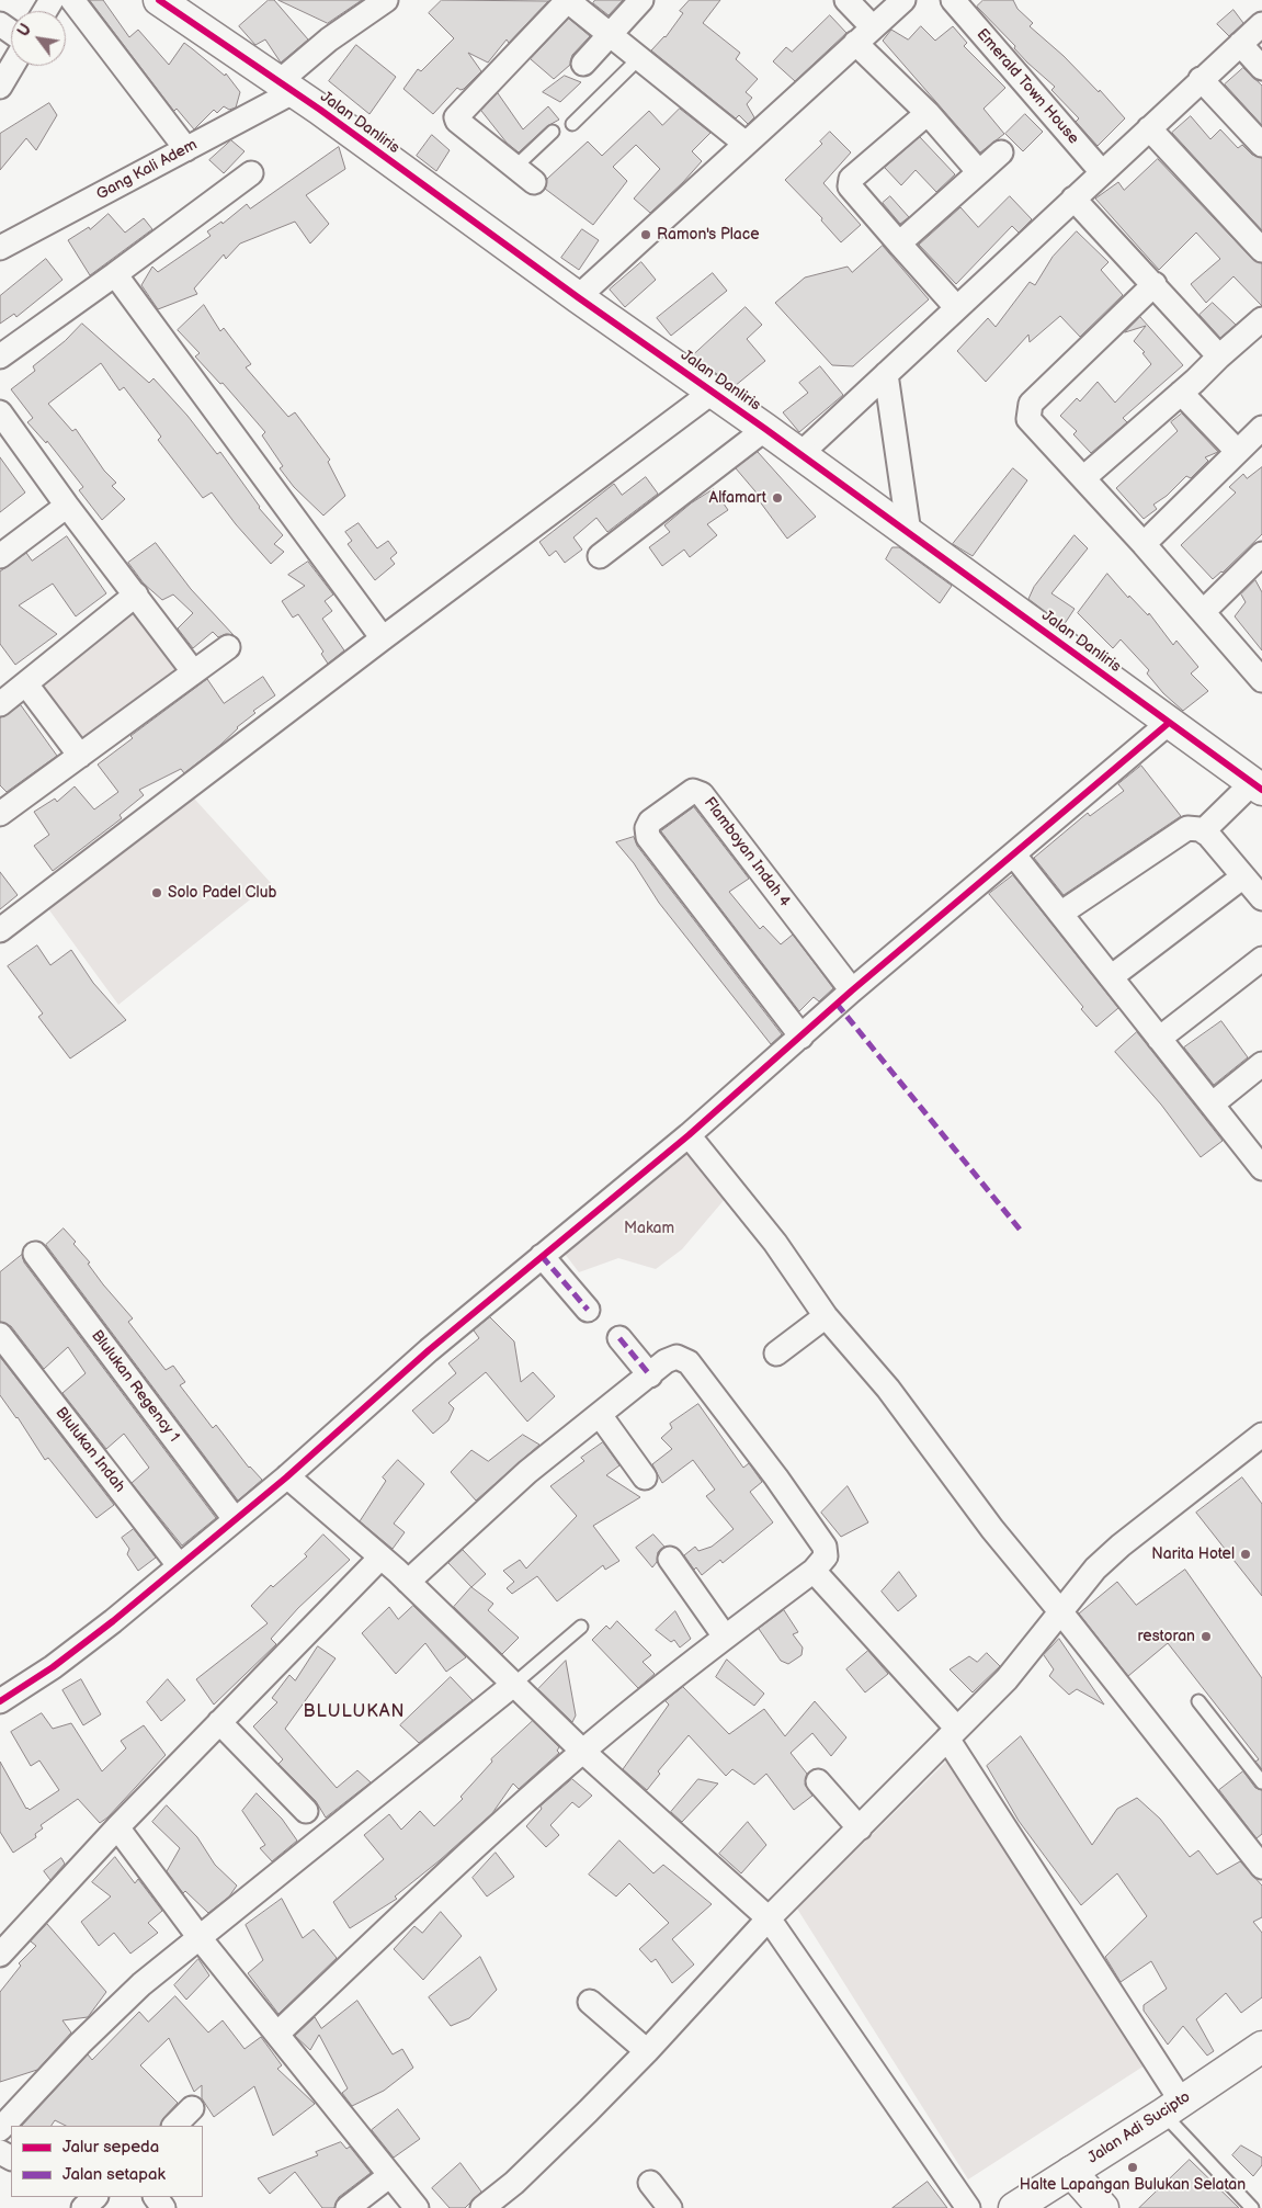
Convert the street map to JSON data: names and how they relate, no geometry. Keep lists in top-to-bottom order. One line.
{"streets":{"main road":["Jalan Danliris","Jalan Adi Sucipto"],"street":["Emerald Town House","Gang Kali Adem","Flamboyan Indah 4","Blulukan Regency 1","Blulukan Indah"]},"crossings":[["Jalan Danliris","Gang Kali Adem"]],"districts":["BLULUKAN"],"parks":["Makam"],"places":["Ramon's Place","Alfamart","Solo Padel Club","Narita Hotel","restoran","Halte Lapangan Bulukan Selatan"],"legend":["Jalur sepeda","Jalan setapak"],"north":"top left"}
